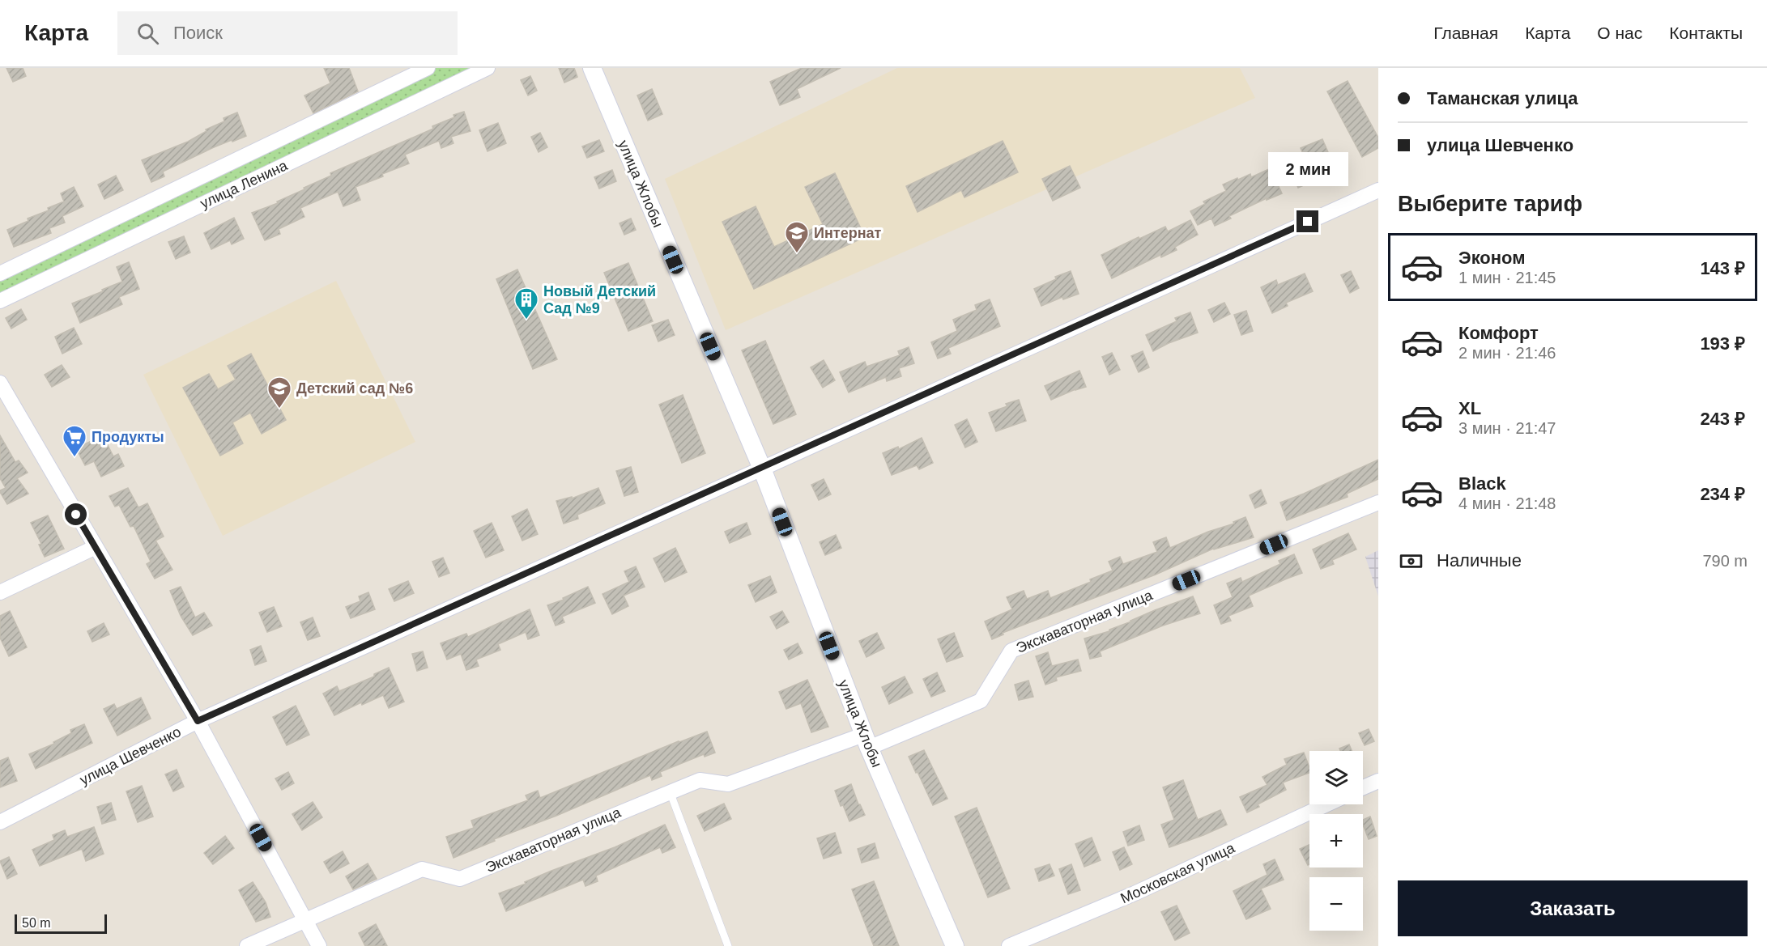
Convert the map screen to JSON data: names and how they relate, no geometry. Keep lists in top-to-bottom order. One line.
{"streets":{"street":["улица Жлобы","улица Ленина","Экскаваторная улица","улица Шевченко","Московская улица"]},"crossings":[["улица Жлобы","Экскаваторная улица"],["улица Жлобы","улица Шевченко"]],"places":{"school or university":["Интернат","Детский сад №6"],"building":["Новый Детский Сад №9"],"supermarket":["Продукты"]},"scale_bar":"50 m","page":{"header":"Карта","search":"Поиск","nav":["Главная","Карта","О нас","Контакты"],"banner":["Таманская улица","улица Шевченко"],"bubble":"2 мин","heading":"Выберите тариф","list":[{"name":"Эконом","note":"1 мин · 21:45","value":"143 ₽"},{"name":"Комфорт","note":"2 мин · 21:46","value":"193 ₽"},{"name":"XL","note":"3 мин · 21:47","value":"243 ₽"},{"name":"Black","note":"4 мин · 21:48","value":"234 ₽"}],"pay":["Наличные","790 m"],"map_buttons":["+","−"],"buttons":"Заказать","scale":"50 m"}}
